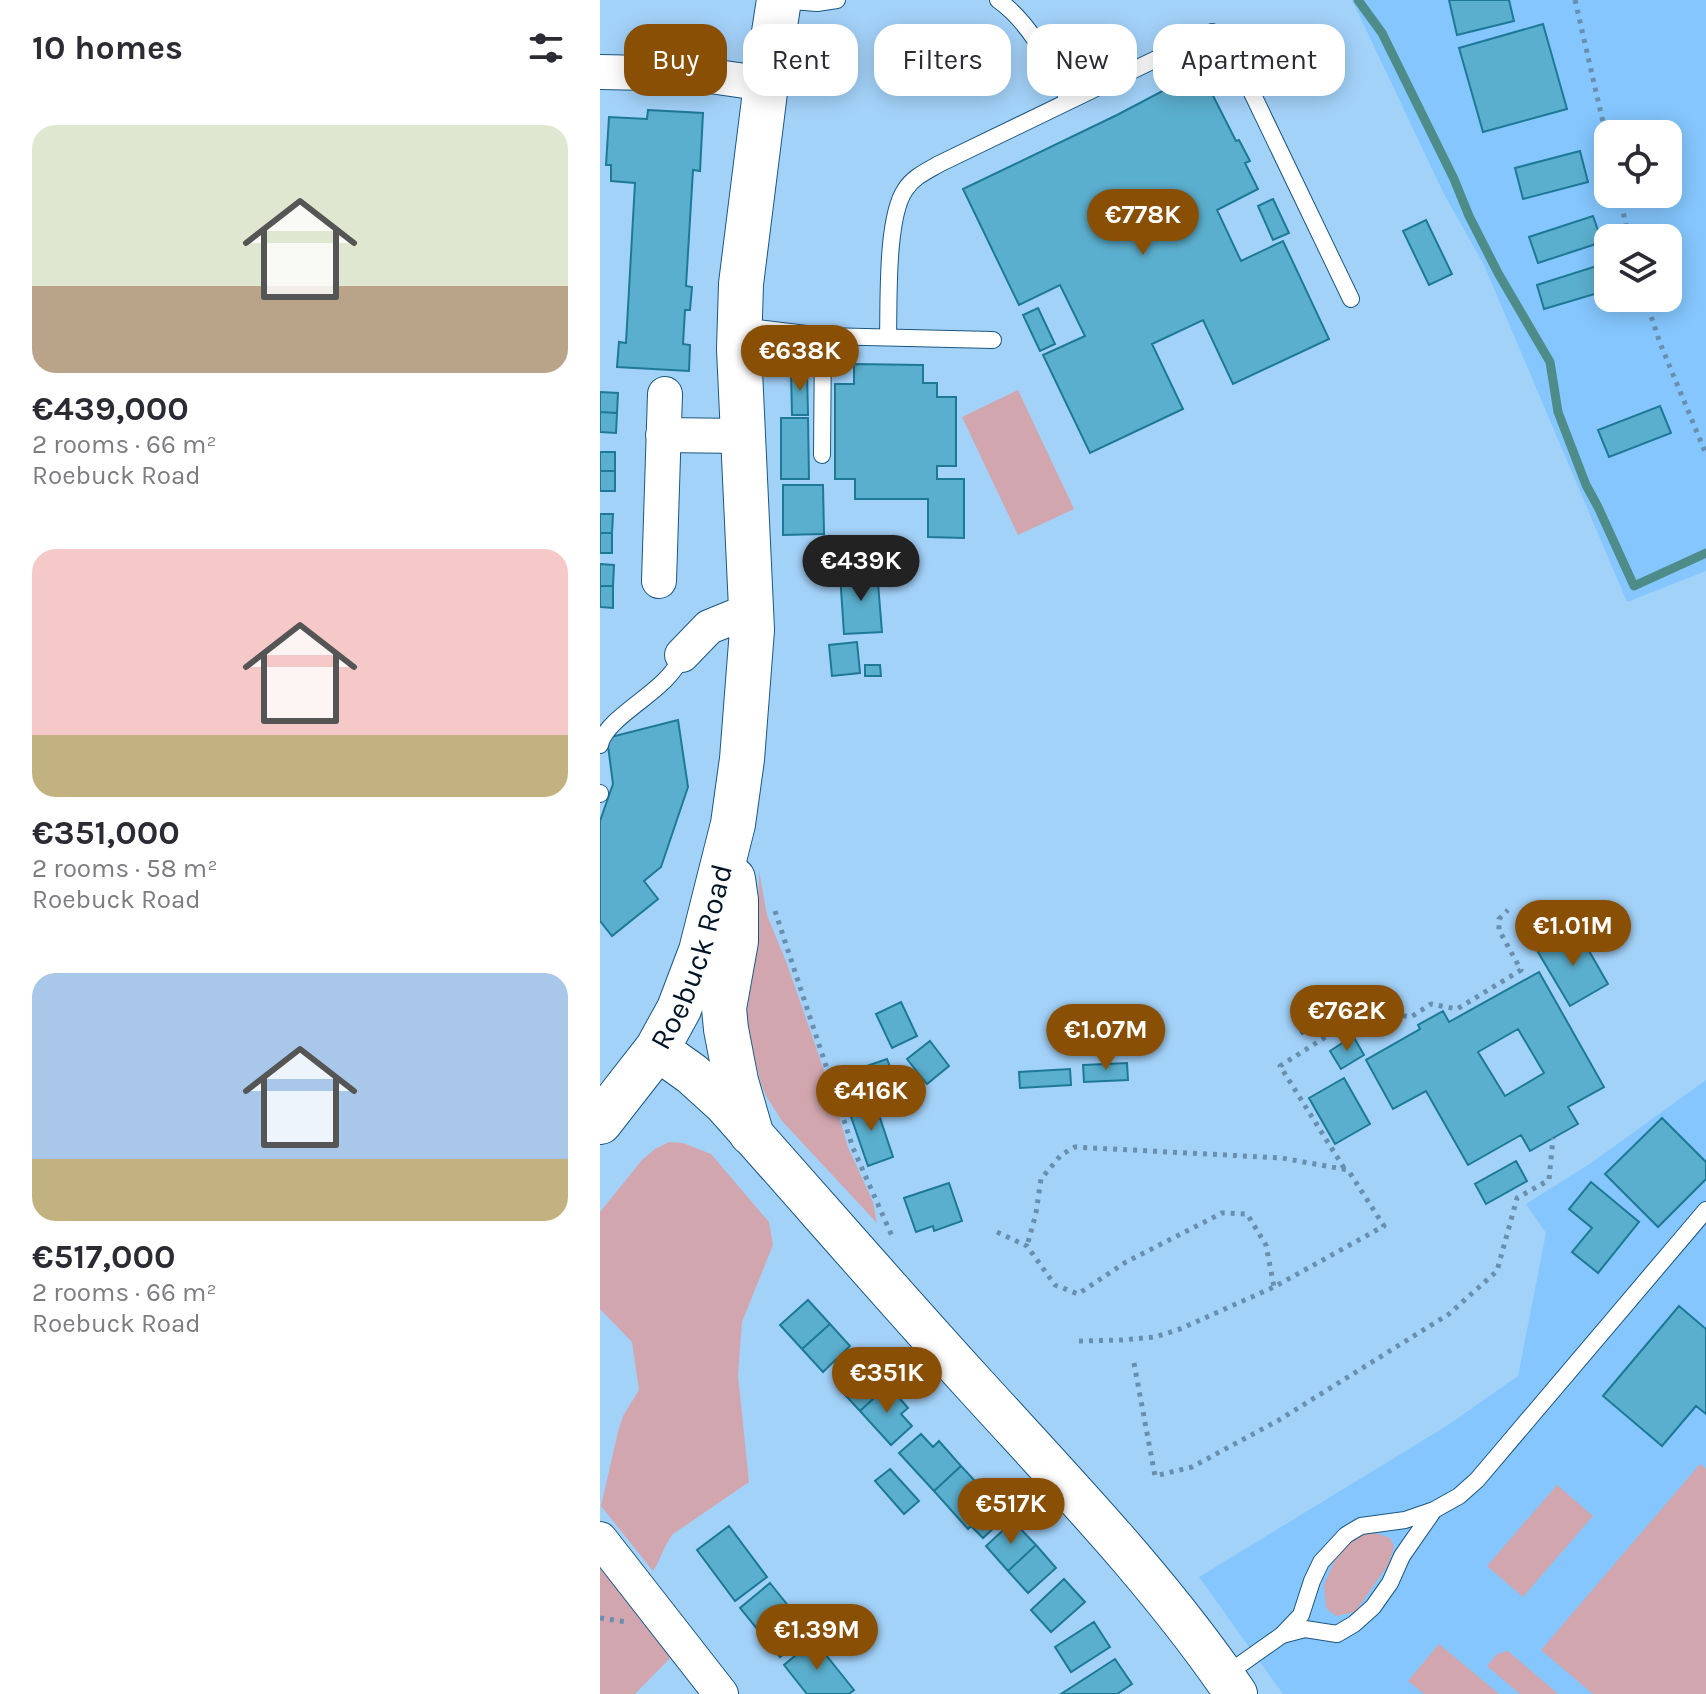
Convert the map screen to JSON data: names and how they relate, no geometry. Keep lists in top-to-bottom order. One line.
{"streets":{"main road":["Roebuck Road"]},"page":{"heading":"10 homes","chip":["Buy","Rent","Filters","New","Apartment"],"list":[{"name":"€439,000","note":"2 rooms · 66 m² · Roebuck Road"},{"name":"€351,000","note":"2 rooms · 58 m² · Roebuck Road"},{"name":"€517,000","note":"2 rooms · 66 m² · Roebuck Road"}],"price":["€778K","€638K","€439K","€1.01M","€762K","€1.07M","€416K","€351K","€517K","€1.39M"]}}
